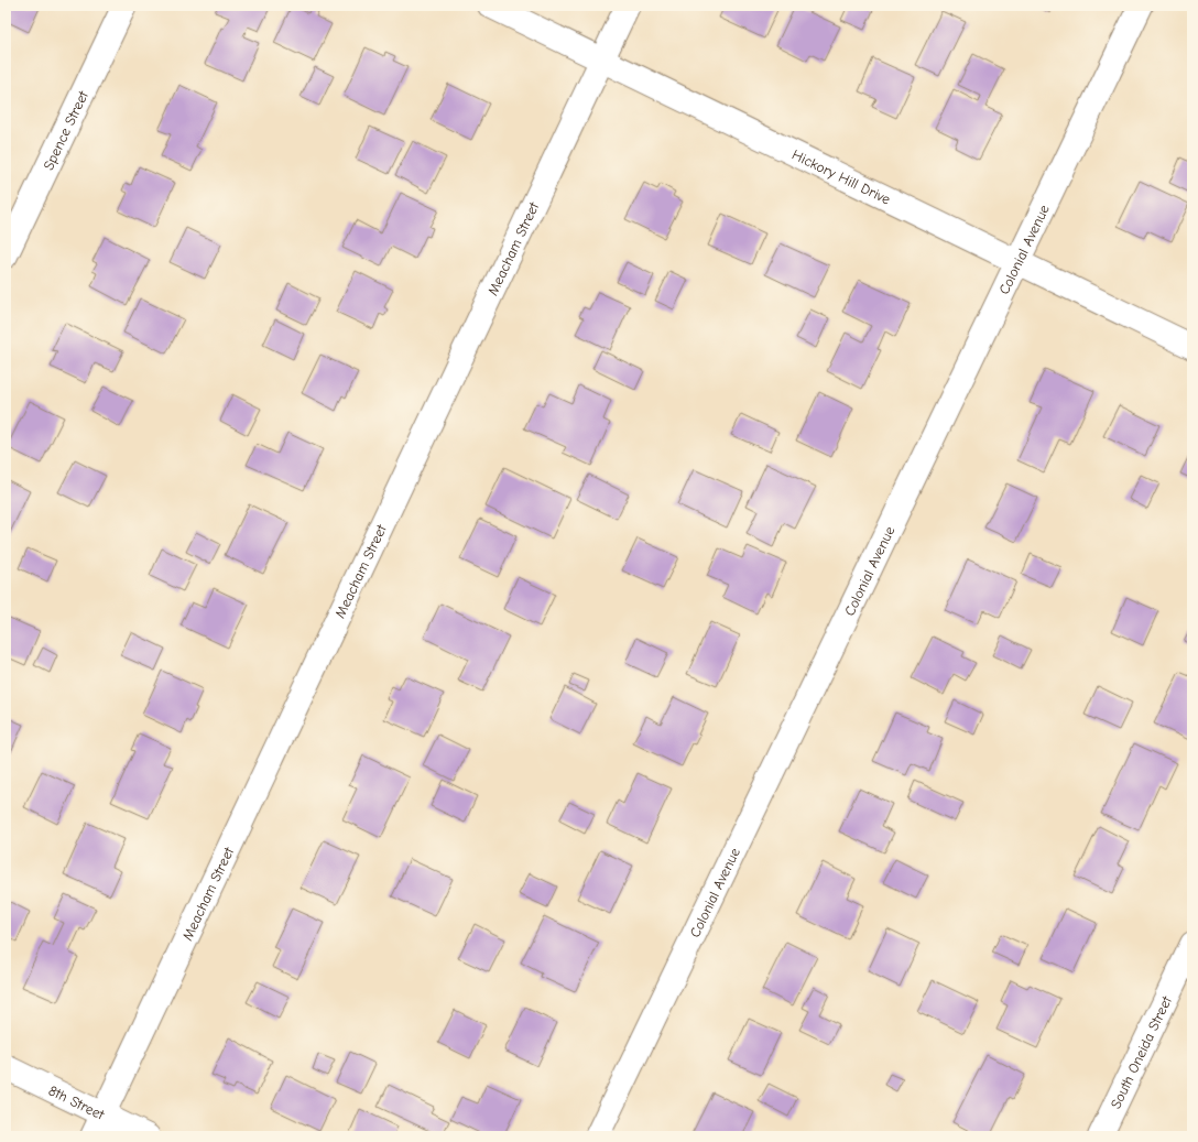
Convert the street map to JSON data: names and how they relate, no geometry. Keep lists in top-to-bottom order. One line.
{"streets":{"street":["Spence Street","Hickory Hill Drive","Meacham Street","Colonial Avenue","South Oneida Street","8th Street"]},"crossings":[["Hickory Hill Drive","Meacham Street"],["Hickory Hill Drive","Colonial Avenue"],["Meacham Street","8th Street"]]}
